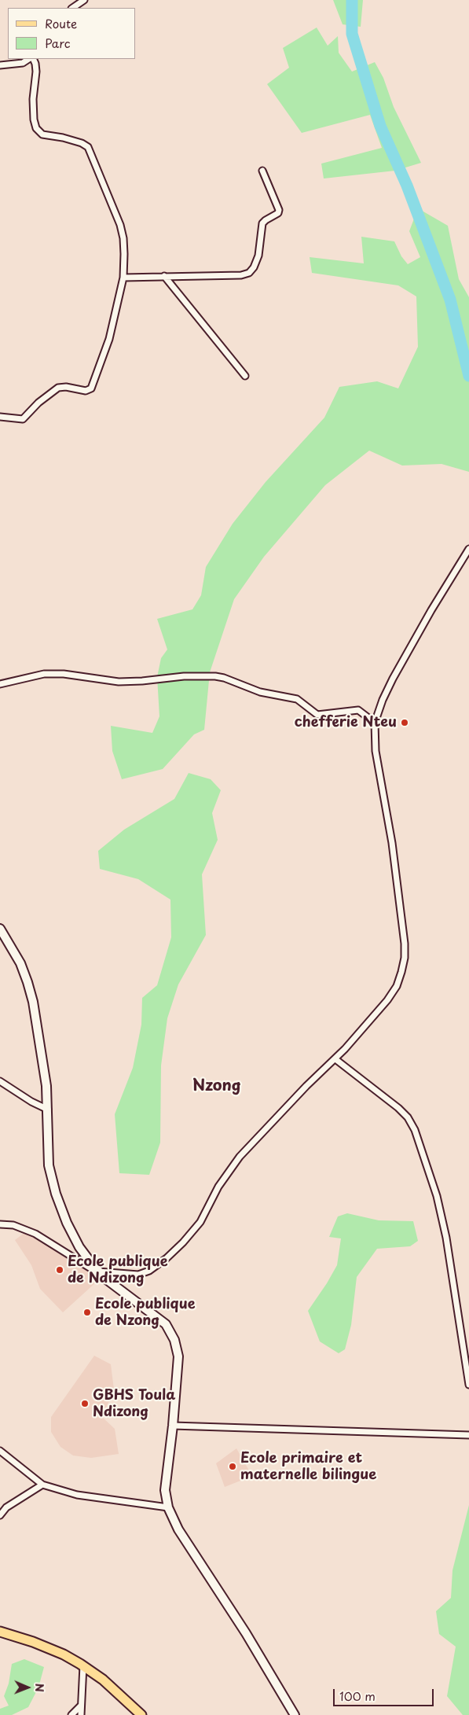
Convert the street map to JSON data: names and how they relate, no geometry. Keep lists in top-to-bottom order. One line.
{"districts":["Nzong"],"places":["chefferie Nteu","Ecole publique de Ndizong","Ecole publique de Nzong","GBHS Toula Ndizong","Ecole primaire et maternelle bilingue"],"legend":["Route","Parc"],"scale_bar":"100 m","north":"right"}
